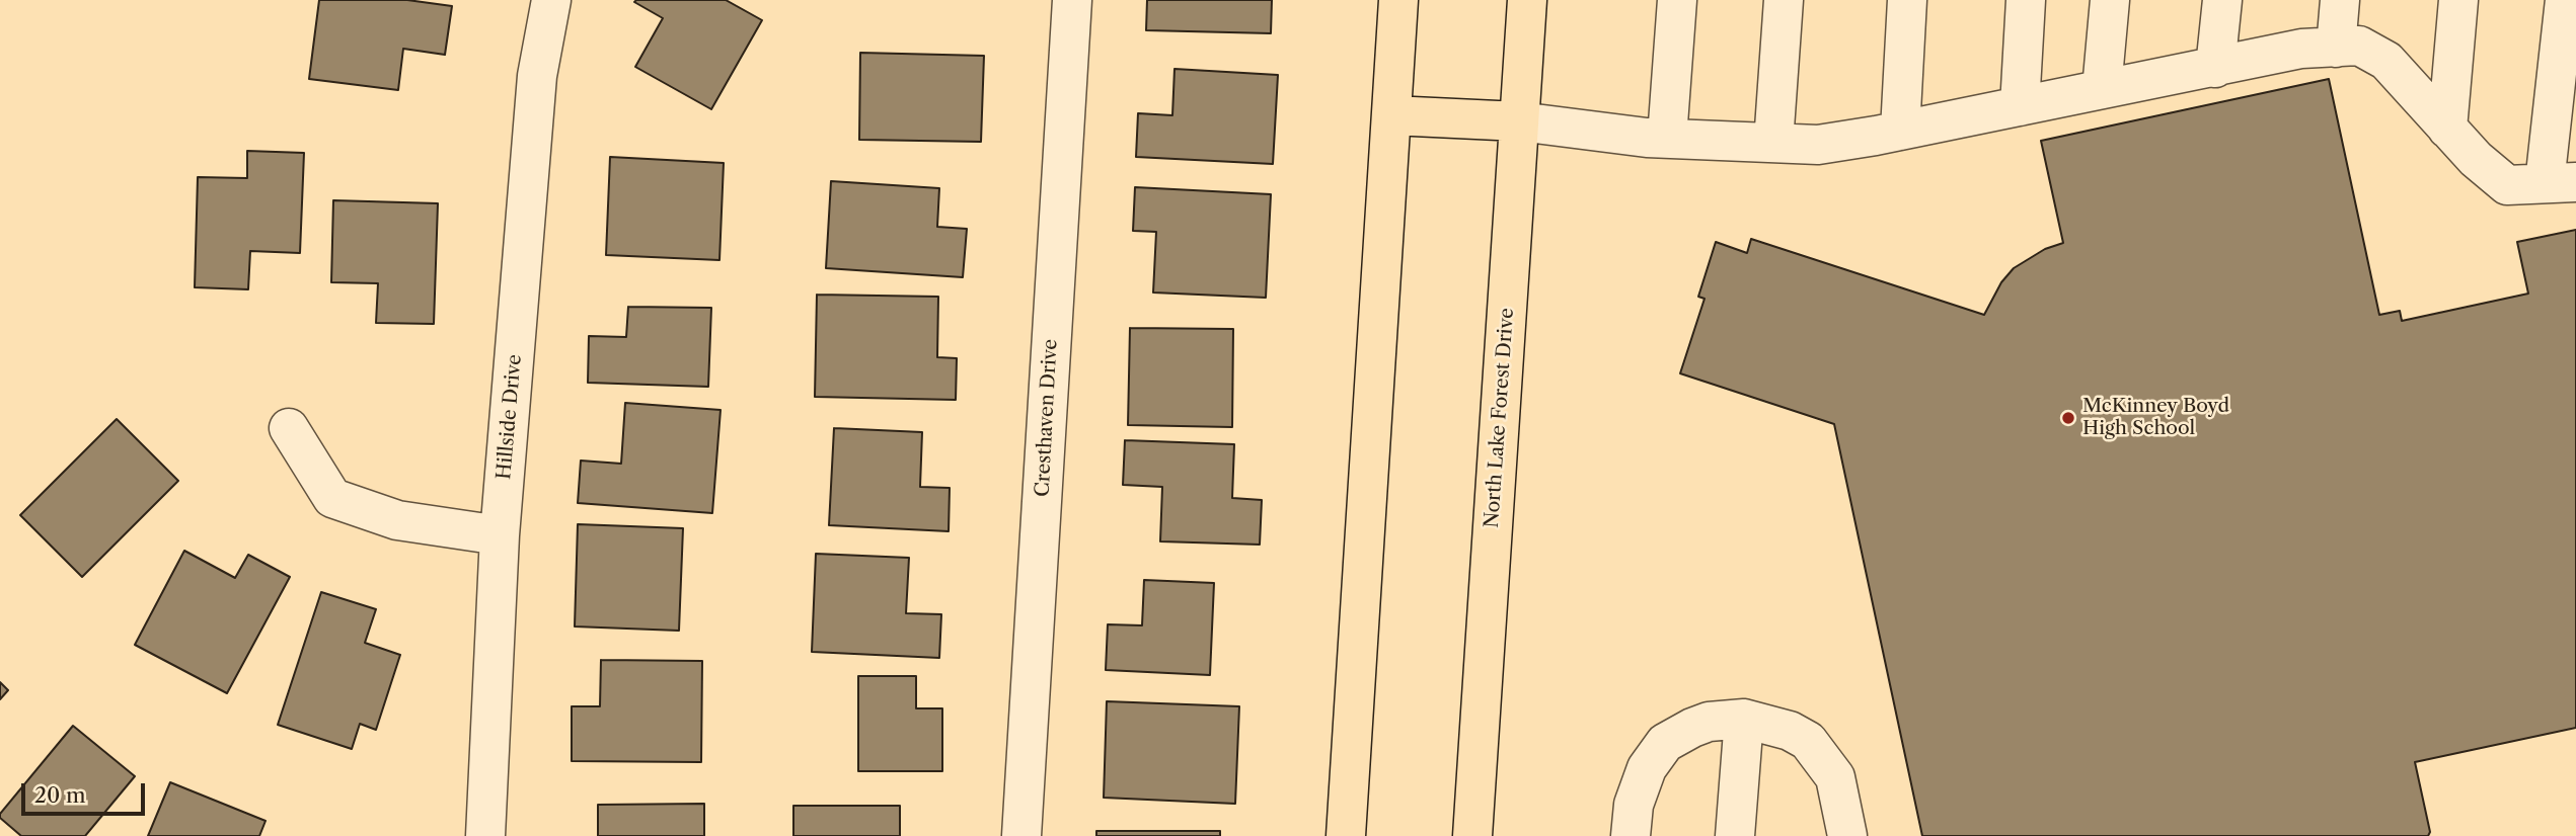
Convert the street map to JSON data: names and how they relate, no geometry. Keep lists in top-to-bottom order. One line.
{"streets":{"main road":["North Lake Forest Drive"],"street":["Hillside Drive","Cresthaven Drive"]},"places":["McKinney Boyd High School"],"scale_bar":"20 m"}
